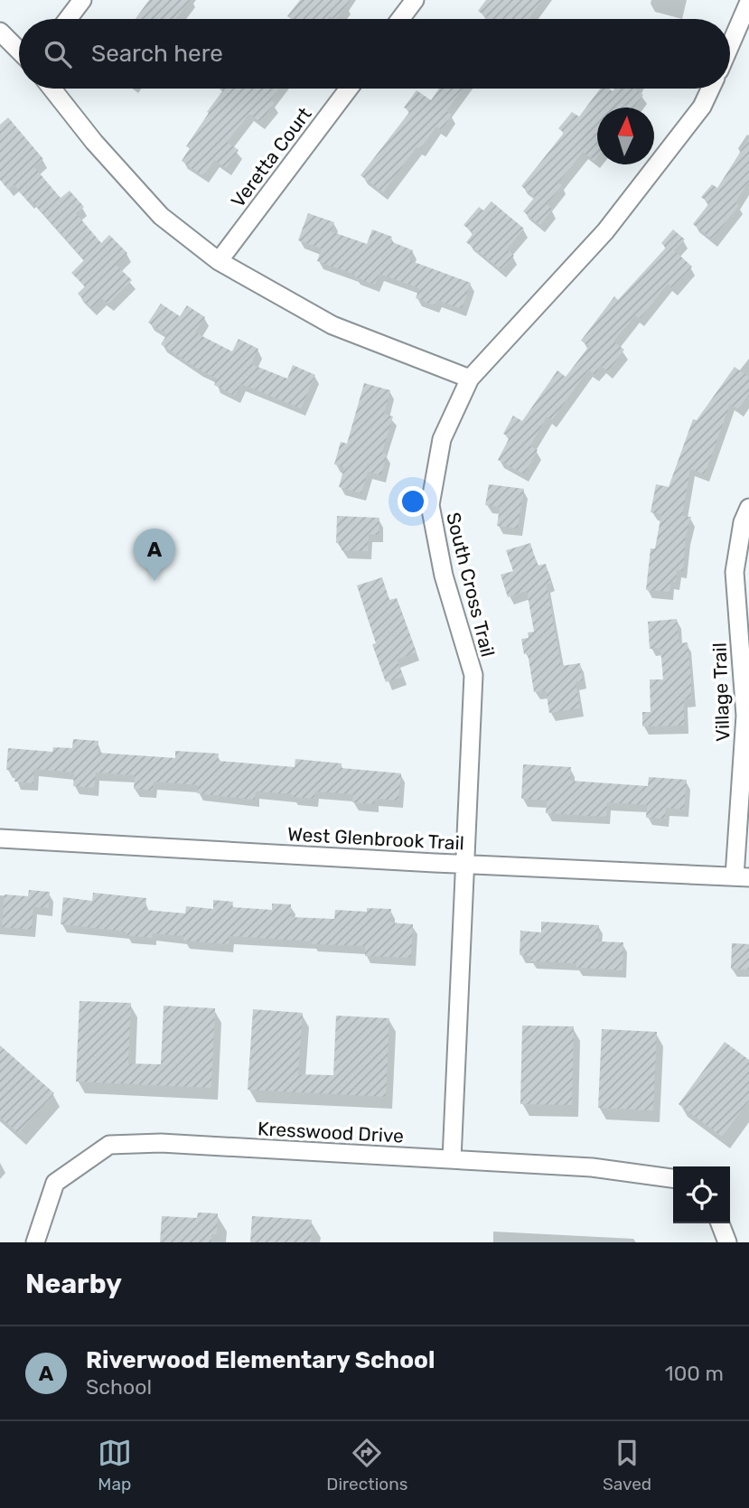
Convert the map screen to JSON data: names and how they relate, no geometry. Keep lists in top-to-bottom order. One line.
{"streets":{"street":["Veretta Court","South Cross Trail","Village Trail","West Glenbrook Trail","Kresswood Drive"]},"crossings":[["South Cross Trail","West Glenbrook Trail"],["South Cross Trail","Kresswood Drive"],["Village Trail","West Glenbrook Trail"]],"north":"top","page":{"search":"Search here","pins":"A","heading":"Nearby","list":[{"mark":"A","name":"Riverwood Elementary School","note":"School","value":"100 m"}],"nav":["Map","Directions","Saved"]}}
